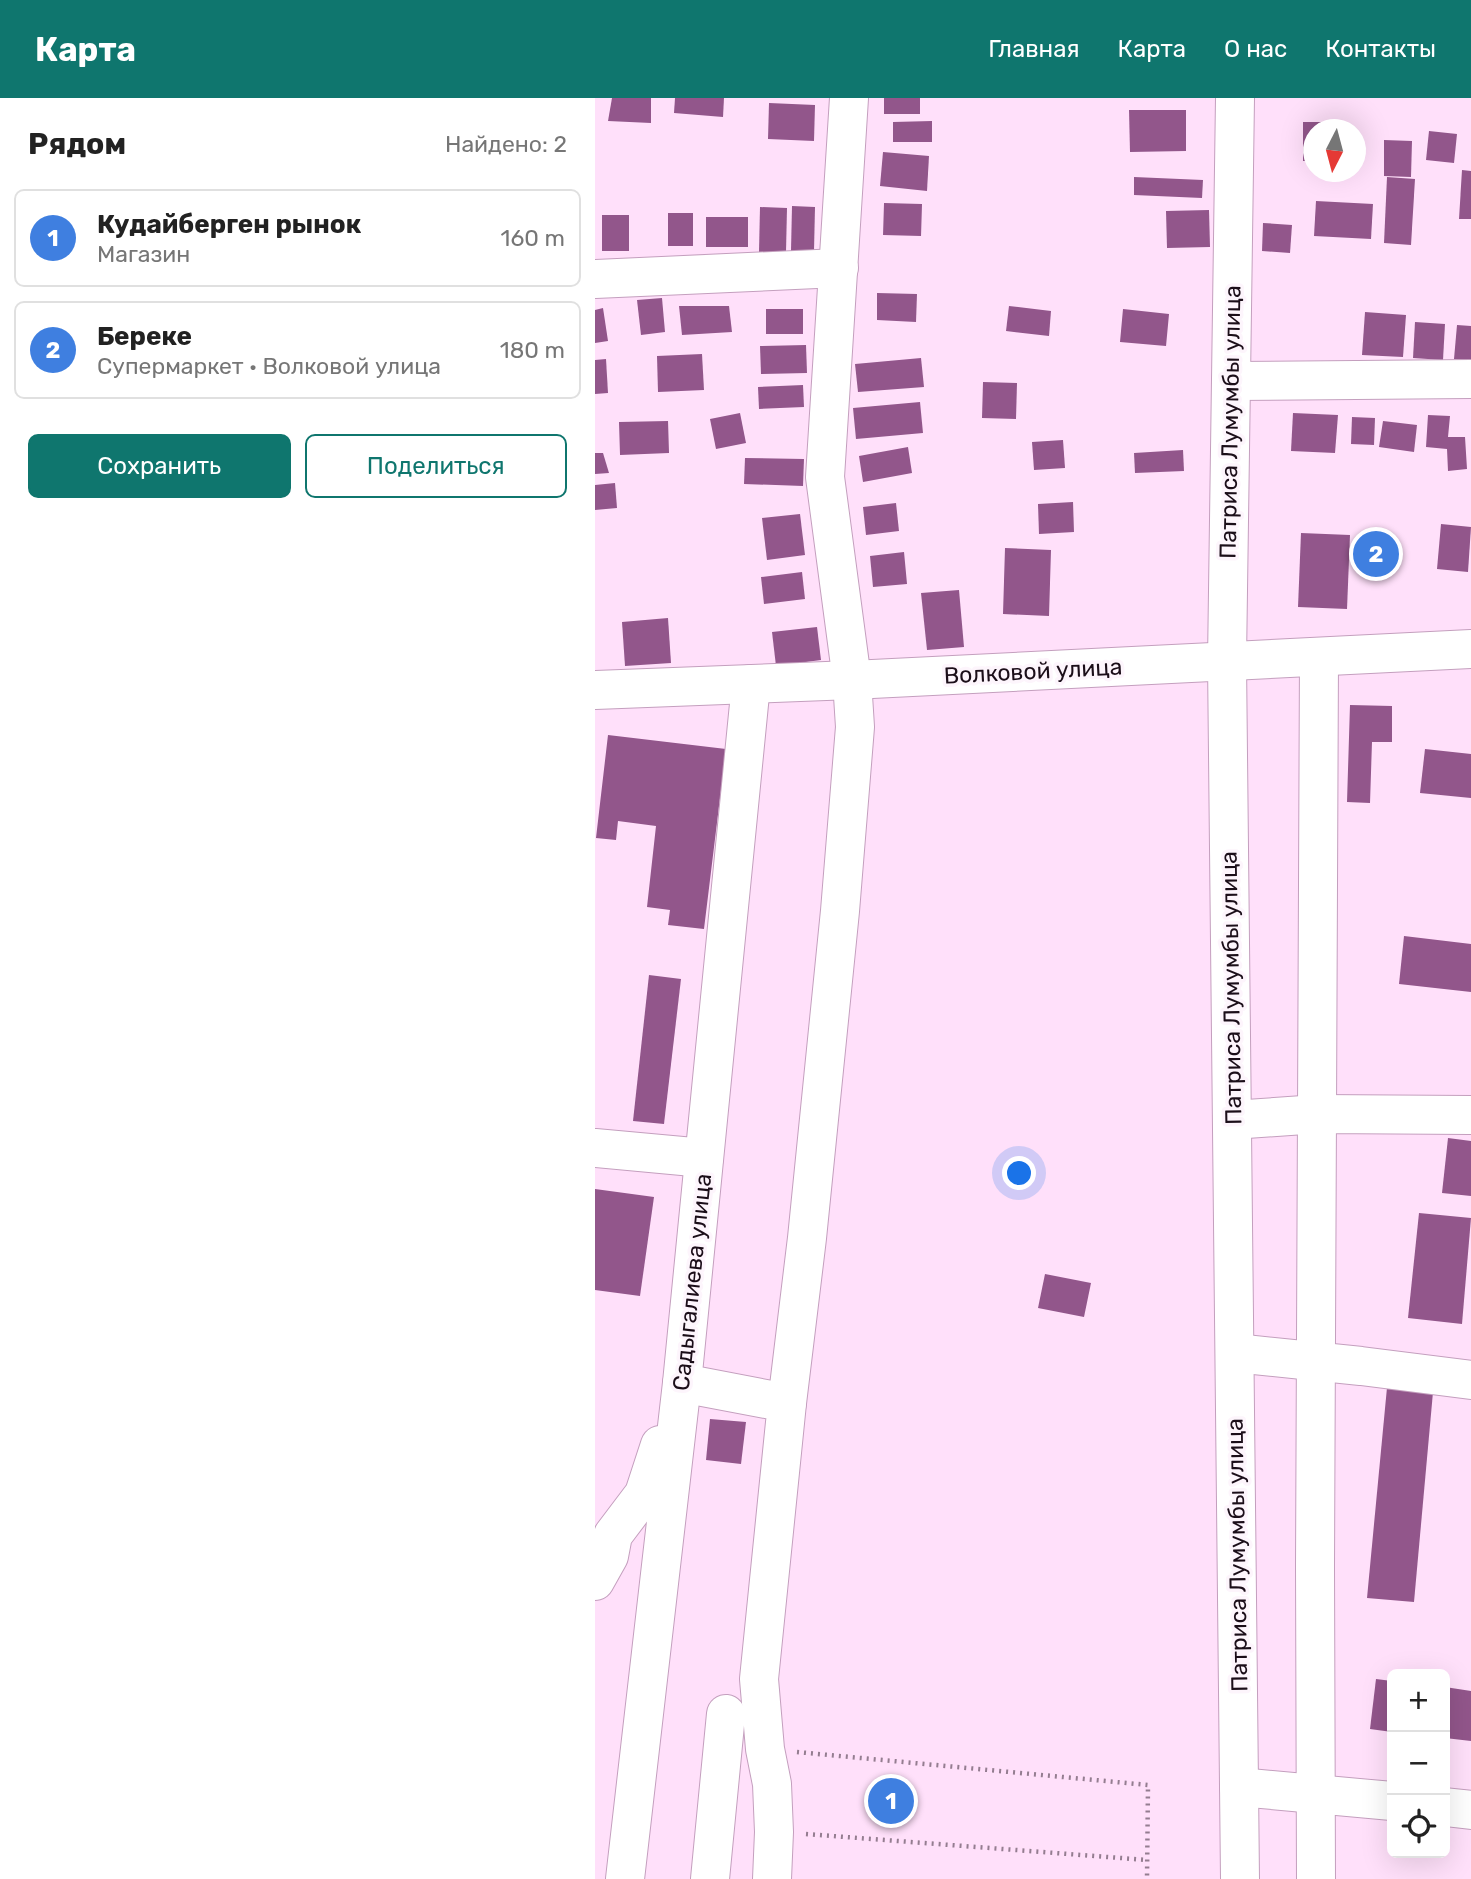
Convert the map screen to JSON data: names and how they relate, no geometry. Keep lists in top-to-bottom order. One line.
{"streets":{"street":["Патриса Лумумбы улица","Волковой улица","Садыгалиева улица"]},"crossings":[["Патриса Лумумбы улица","Волковой улица"],["Волковой улица","Садыгалиева улица"]],"north":"bottom","page":{"header":"Карта","nav":["Главная","Карта","О нас","Контакты"],"heading":["Рядом","Найдено: 2"],"list":[{"mark":"1","name":"Кудайберген рынок","note":"Магазин","value":"160 m"},{"mark":"2","name":"Береке","note":"Супермаркет · Волковой улица","value":"180 m"}],"buttons":["Сохранить","Поделиться"],"pins":["2","1"],"map_buttons":["+","−"]}}
